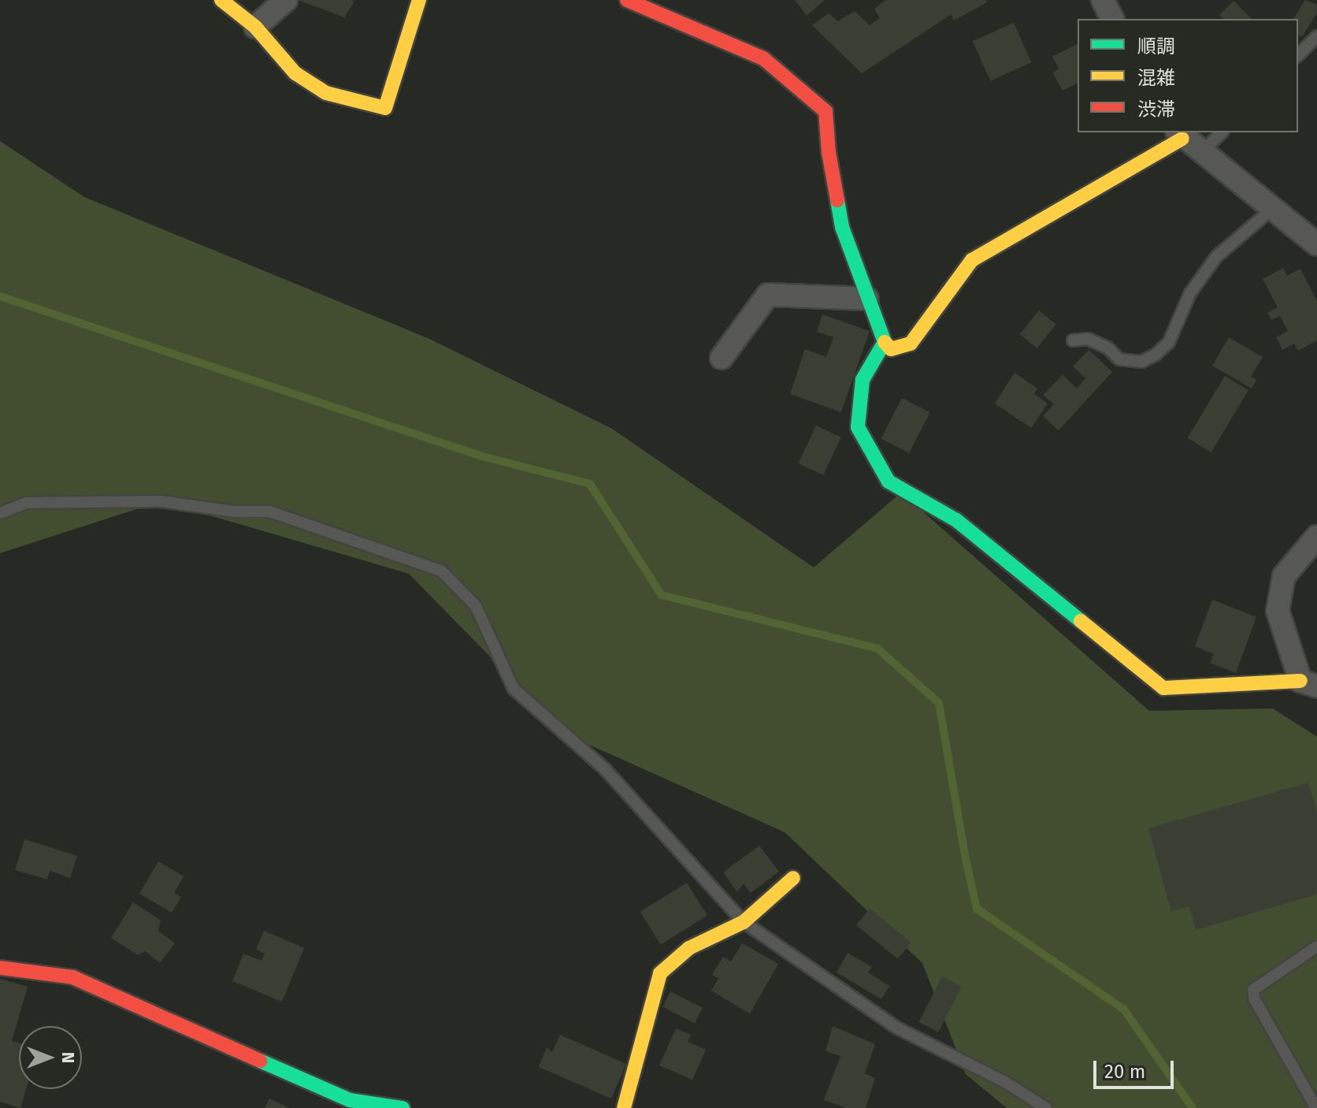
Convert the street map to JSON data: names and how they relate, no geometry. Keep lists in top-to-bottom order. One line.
{"legend":["順調","混雑","渋滞"],"scale_bar":"20 m","north":"right"}
